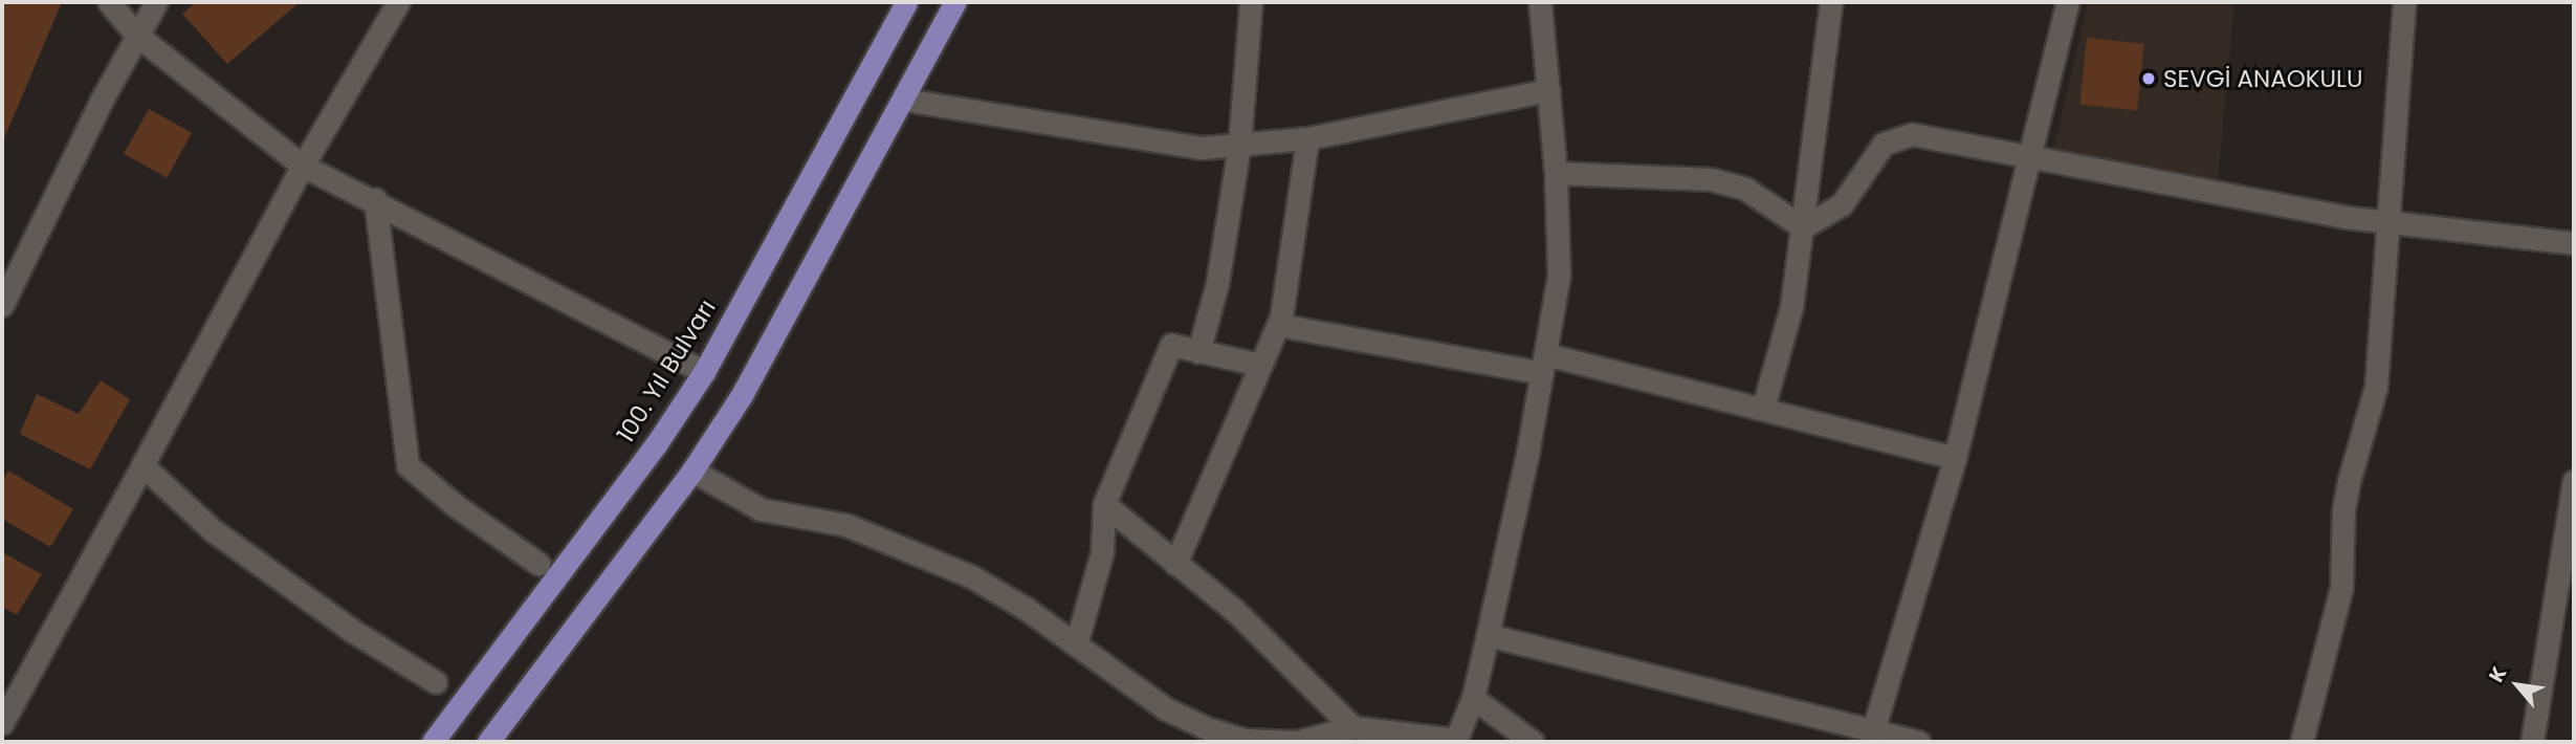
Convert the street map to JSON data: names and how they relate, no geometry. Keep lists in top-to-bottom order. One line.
{"streets":{"main road":["100. Yıl Bulvarı"]},"places":["SEVGİ ANAOKULU"],"north":"top left"}
